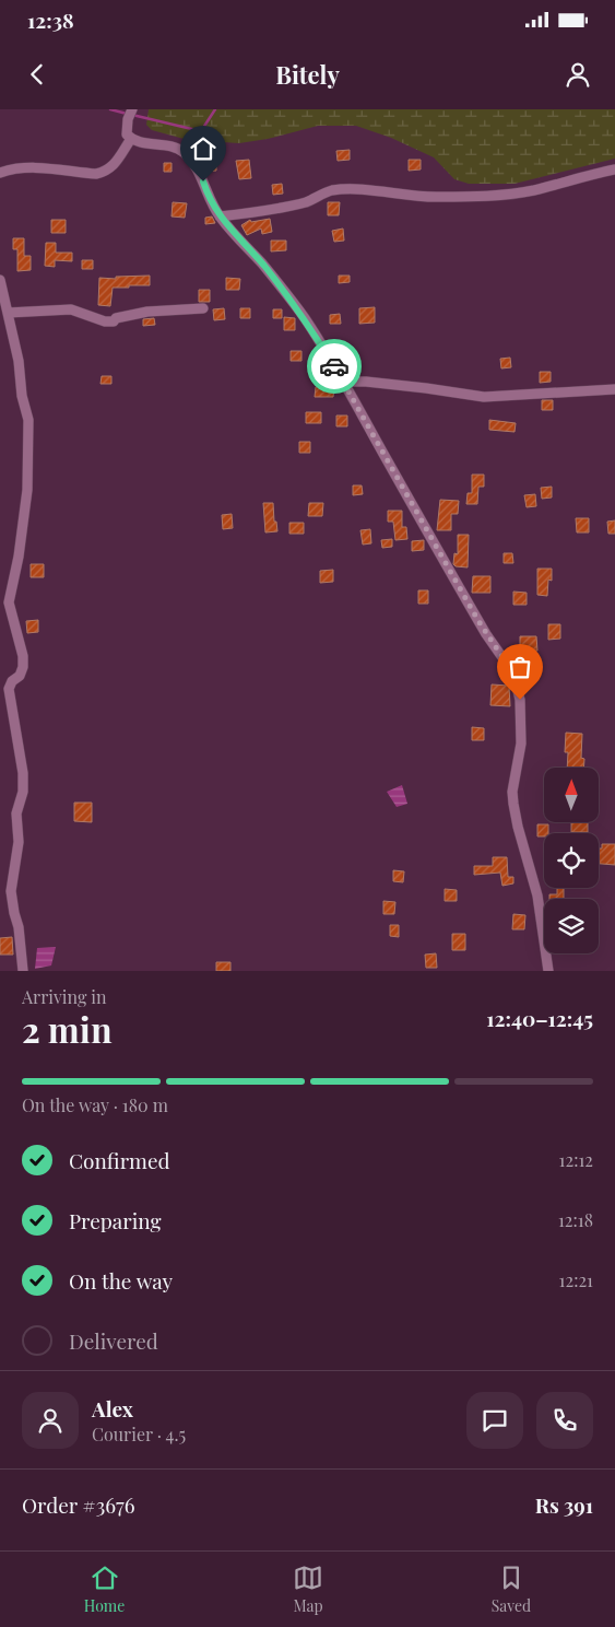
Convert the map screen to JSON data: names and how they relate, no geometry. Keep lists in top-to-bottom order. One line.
{"north":"top","page":{"status":"12:38","header":"Bitely","heading":["2 min","Arriving in","12:40–12:45"],"panel":["Alex","Courier · 4.5","Order #3676","Rs 391"],"bar":"On the way · 180 m","list":[["Confirmed","12:12"],["Preparing","12:18"],["On the way","12:21"],"Delivered"],"tabs":["Home","Map","Saved"]}}
